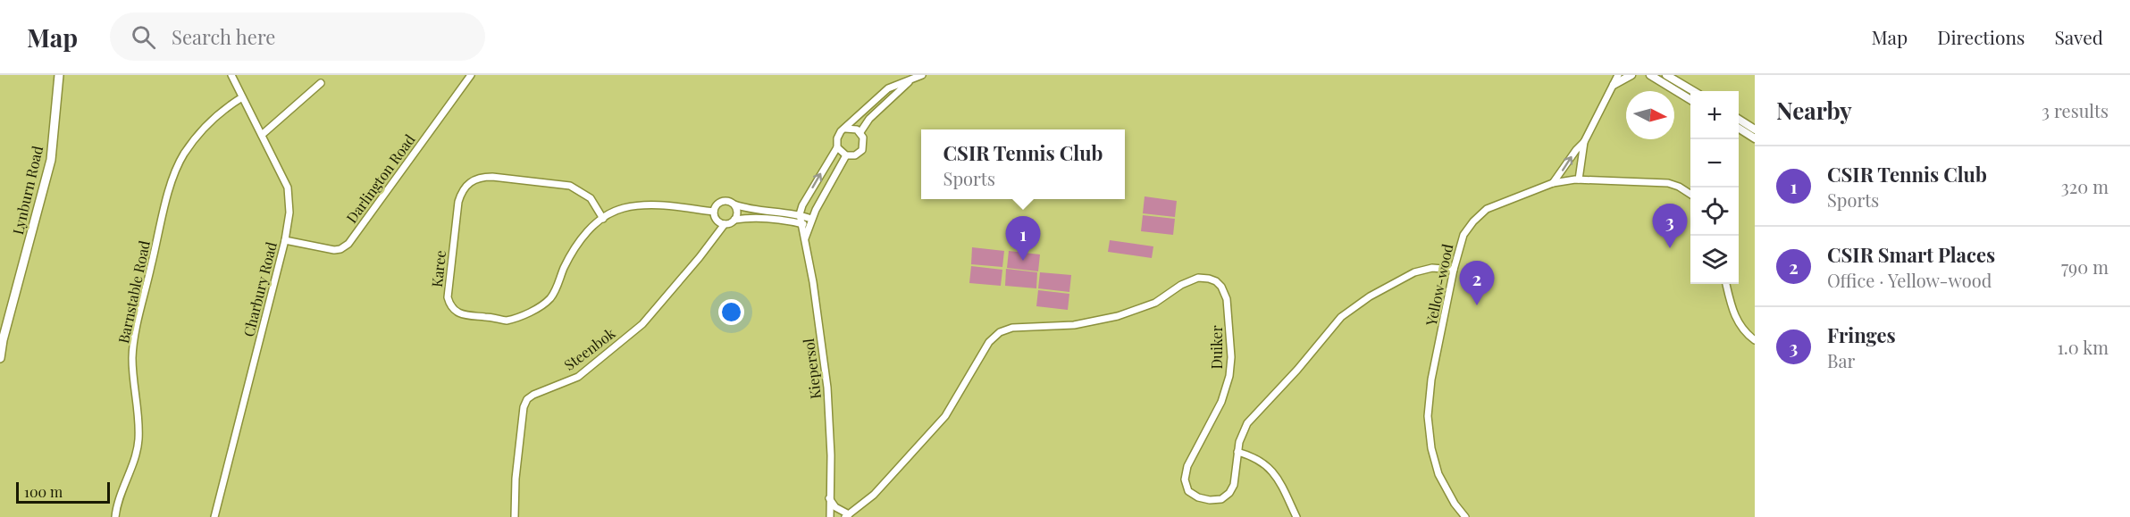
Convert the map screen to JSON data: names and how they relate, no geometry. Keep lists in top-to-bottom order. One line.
{"streets":{"main road":["Lynburn Road"],"street":["Darlington Road","Karee","Yellow-wood","Charbury Road","Barnstable Road","Duiker","Steenbok","Kiepersol"]},"crossings":[["Darlington Road","Charbury Road"],["Yellow-wood","Duiker"],["Charbury Road","Barnstable Road"]],"scale_bar":"100 m","north":"right","page":{"header":"Map","search":"Search here","nav":["Map","Directions","Saved"],"heading":["Nearby","3 results"],"map_buttons":["+","−"],"popup":["CSIR Tennis Club","Sports"],"list":[{"mark":"1","name":"CSIR Tennis Club","note":"Sports","value":"320 m"},{"mark":"2","name":"CSIR Smart Places","note":"Office · Yellow-wood","value":"790 m"},{"mark":"3","name":"Fringes","note":"Bar","value":"1.0 km"}],"pins":["3","1","2"],"scale":"100 m"}}
